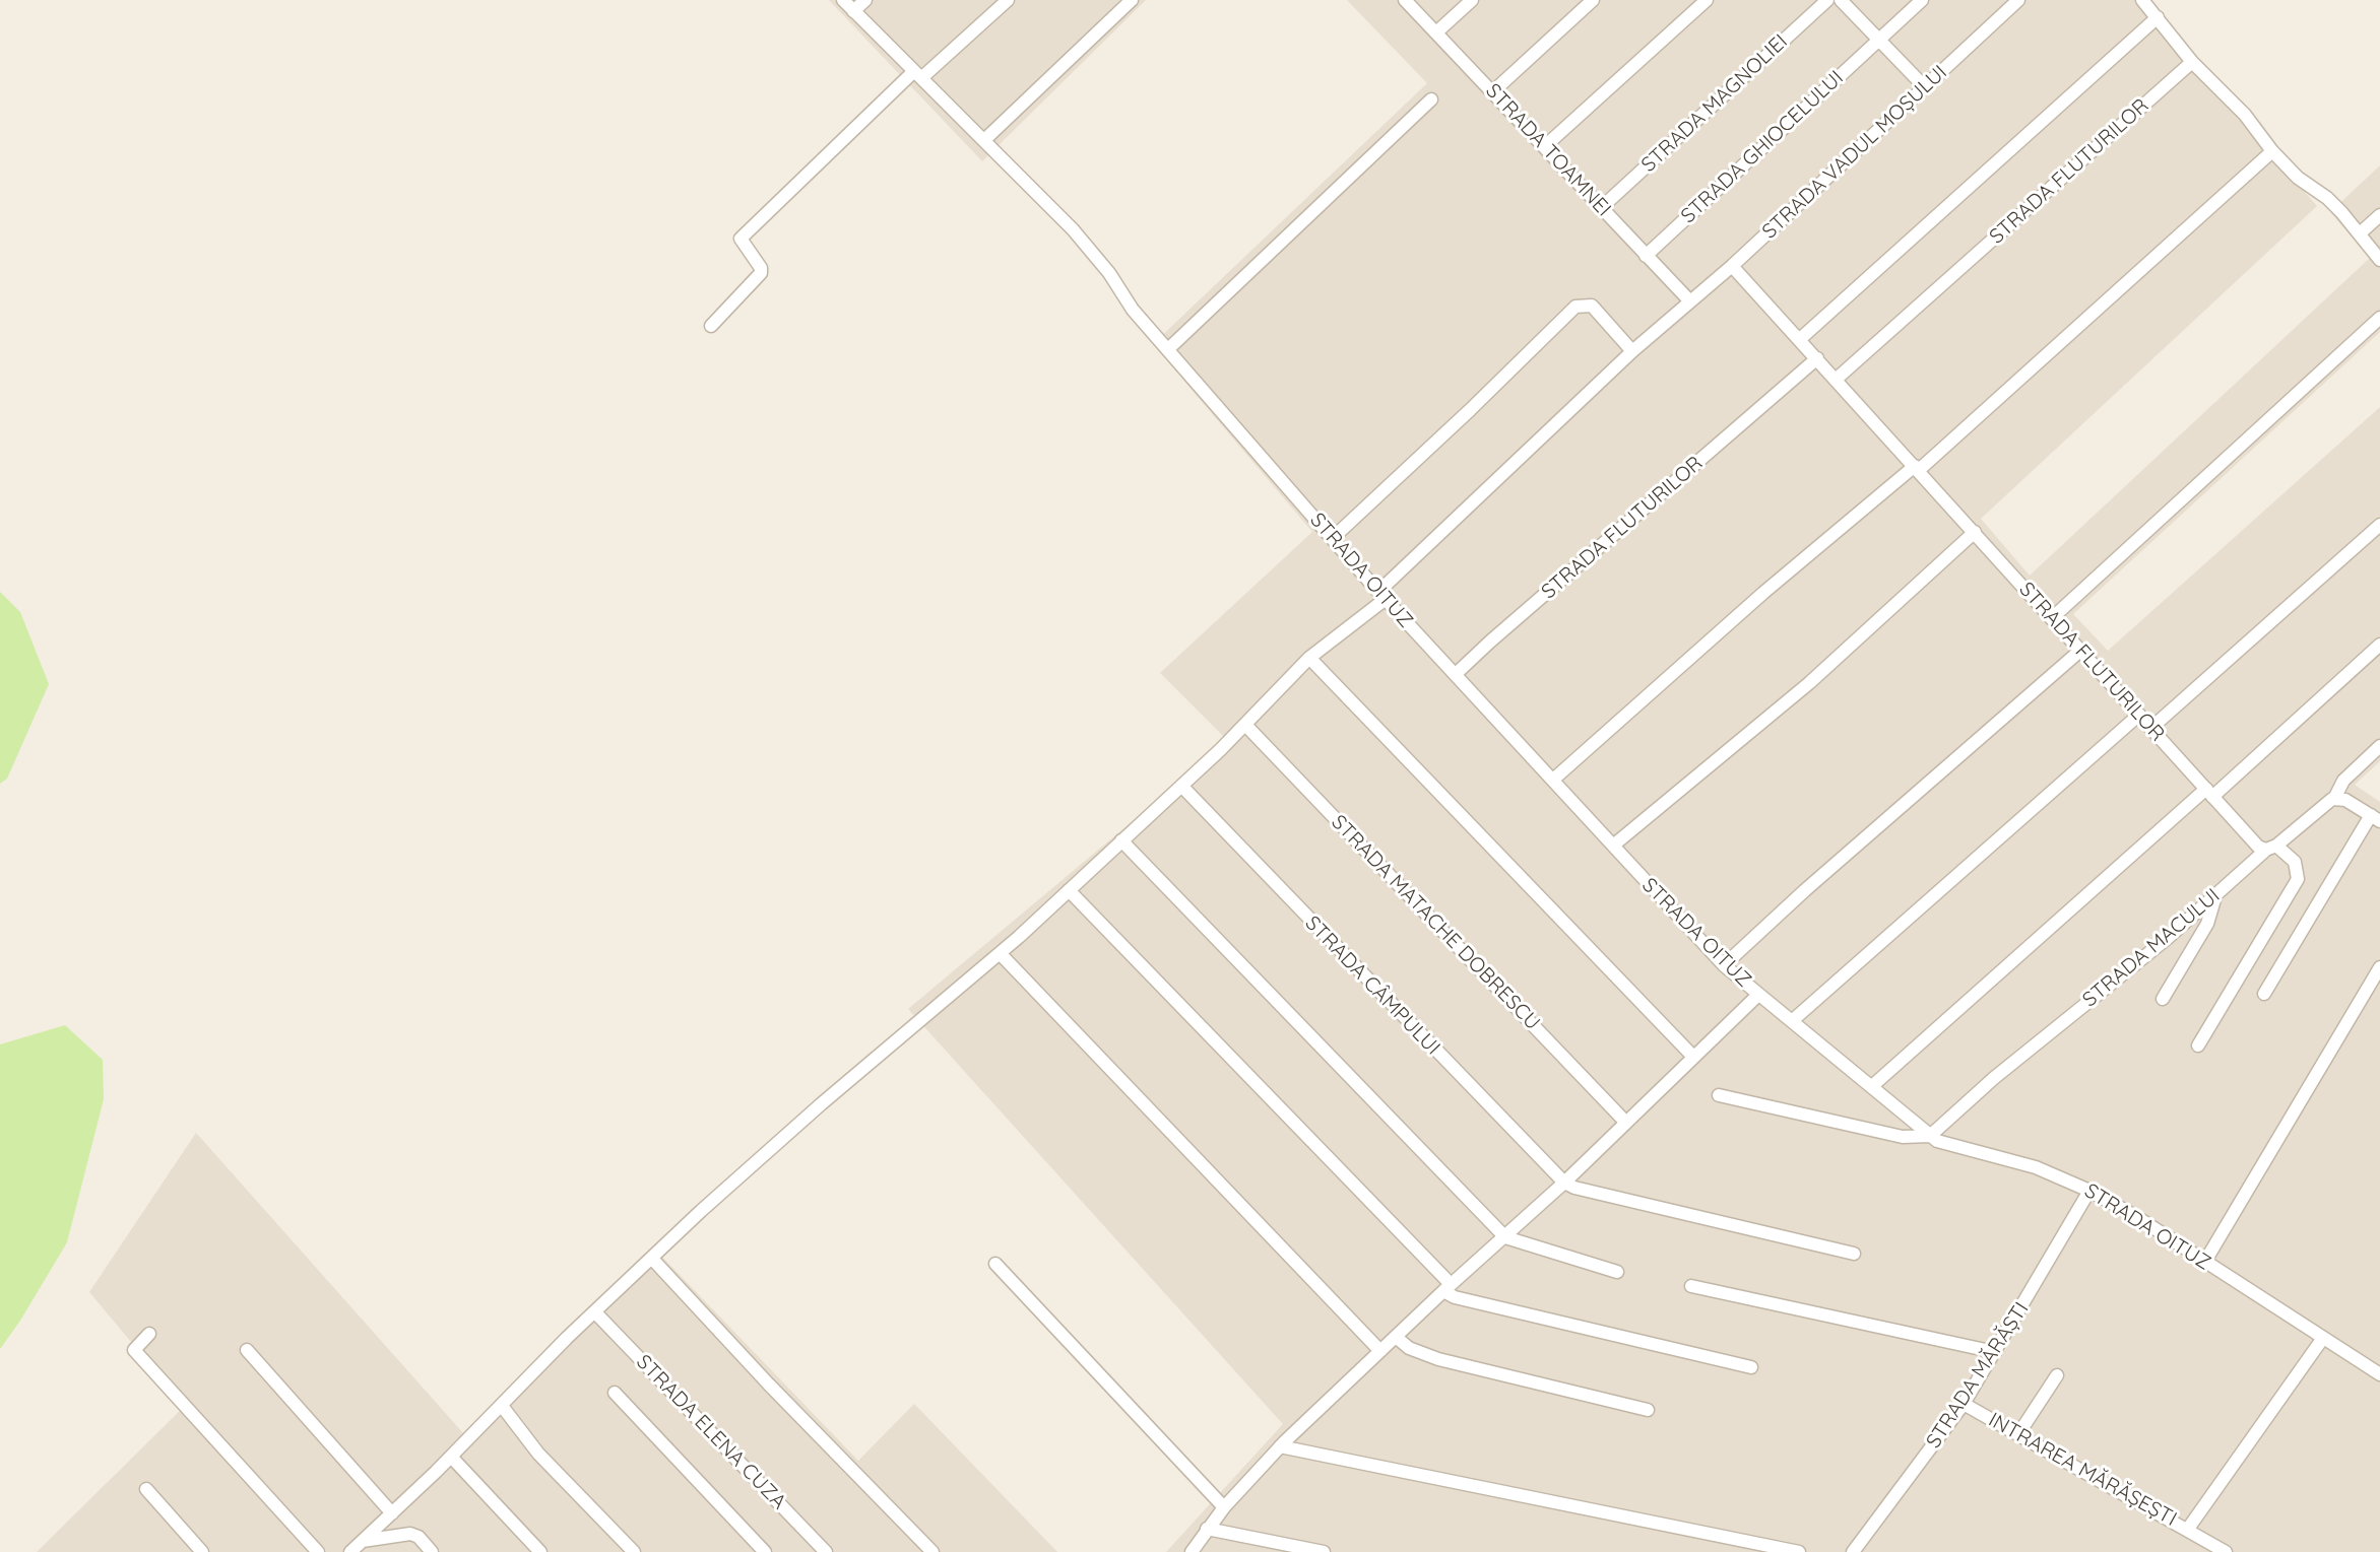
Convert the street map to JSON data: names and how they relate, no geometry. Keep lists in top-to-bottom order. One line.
{"streets":{"street":["STRADA MAGNOLIEI","STRADA GHIOCELULUI","STRADA TOAMNEI","STRADA VADUL MOȘULUI","STRADA FLUTURILOR","STRADA OITUZ","STRADA MATACHE DOBRESCU","STRADA MACULUI","STRADA CÂMPULUI","STRADA MĂRĂȘTI","STRADA ELENA CUZA","INTRAREA MĂRĂȘEȘTI"]},"crossings":[["STRADA MAGNOLIEI","STRADA TOAMNEI"],["STRADA GHIOCELULUI","STRADA TOAMNEI"],["STRADA TOAMNEI","STRADA VADUL MOȘULUI"],["STRADA VADUL MOȘULUI","STRADA FLUTURILOR"],["STRADA VADUL MOȘULUI","STRADA OITUZ"],["STRADA VADUL MOȘULUI","STRADA MATACHE DOBRESCU"],["STRADA VADUL MOȘULUI","STRADA CÂMPULUI"],["STRADA VADUL MOȘULUI","STRADA ELENA CUZA"],["STRADA FLUTURILOR","STRADA OITUZ"],["STRADA FLUTURILOR","STRADA MACULUI"],["STRADA OITUZ","STRADA MACULUI"],["STRADA OITUZ","STRADA MĂRĂȘTI"],["STRADA OITUZ","INTRAREA MĂRĂȘEȘTI"],["STRADA MĂRĂȘTI","INTRAREA MĂRĂȘEȘTI"]]}
